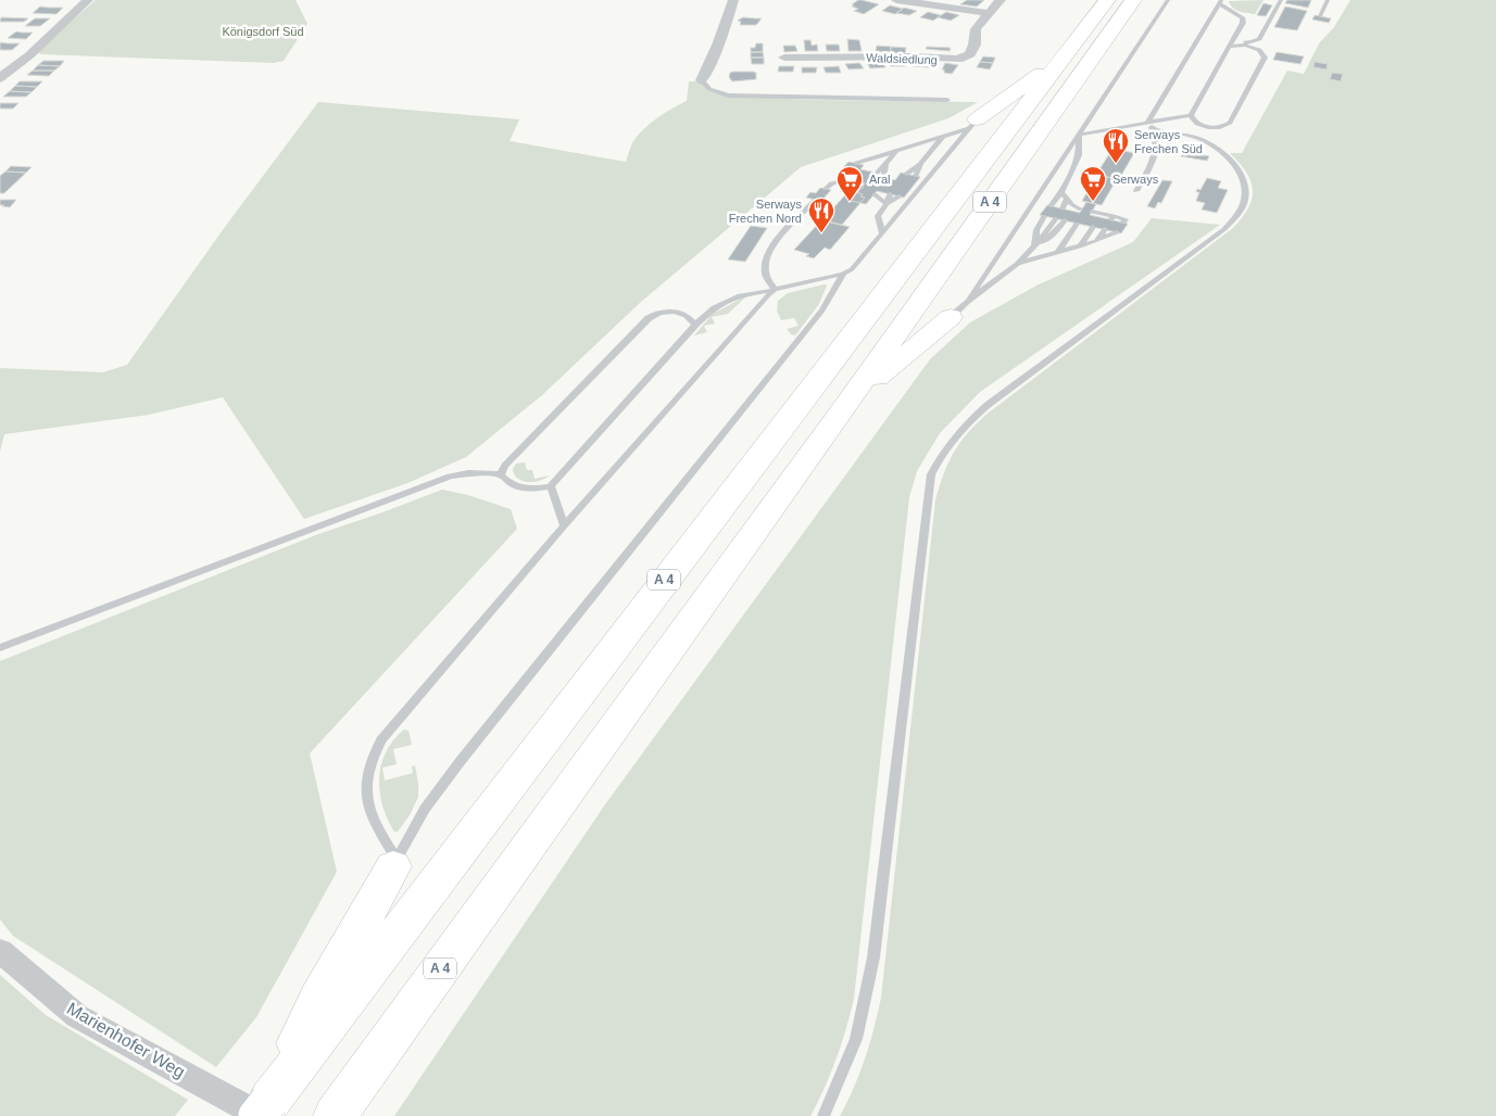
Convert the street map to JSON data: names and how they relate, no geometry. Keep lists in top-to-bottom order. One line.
{"streets":{"highway":["A 4"],"street":["Waldsiedlung","Marienhofer Weg"]},"crossings":[["A 4","Marienhofer Weg"]],"parks":["Königsdorf Süd"],"places":{"restaurant":["Serways Frechen Süd","Serways Frechen Nord"],"supermarket":["Aral","Serways"]}}
